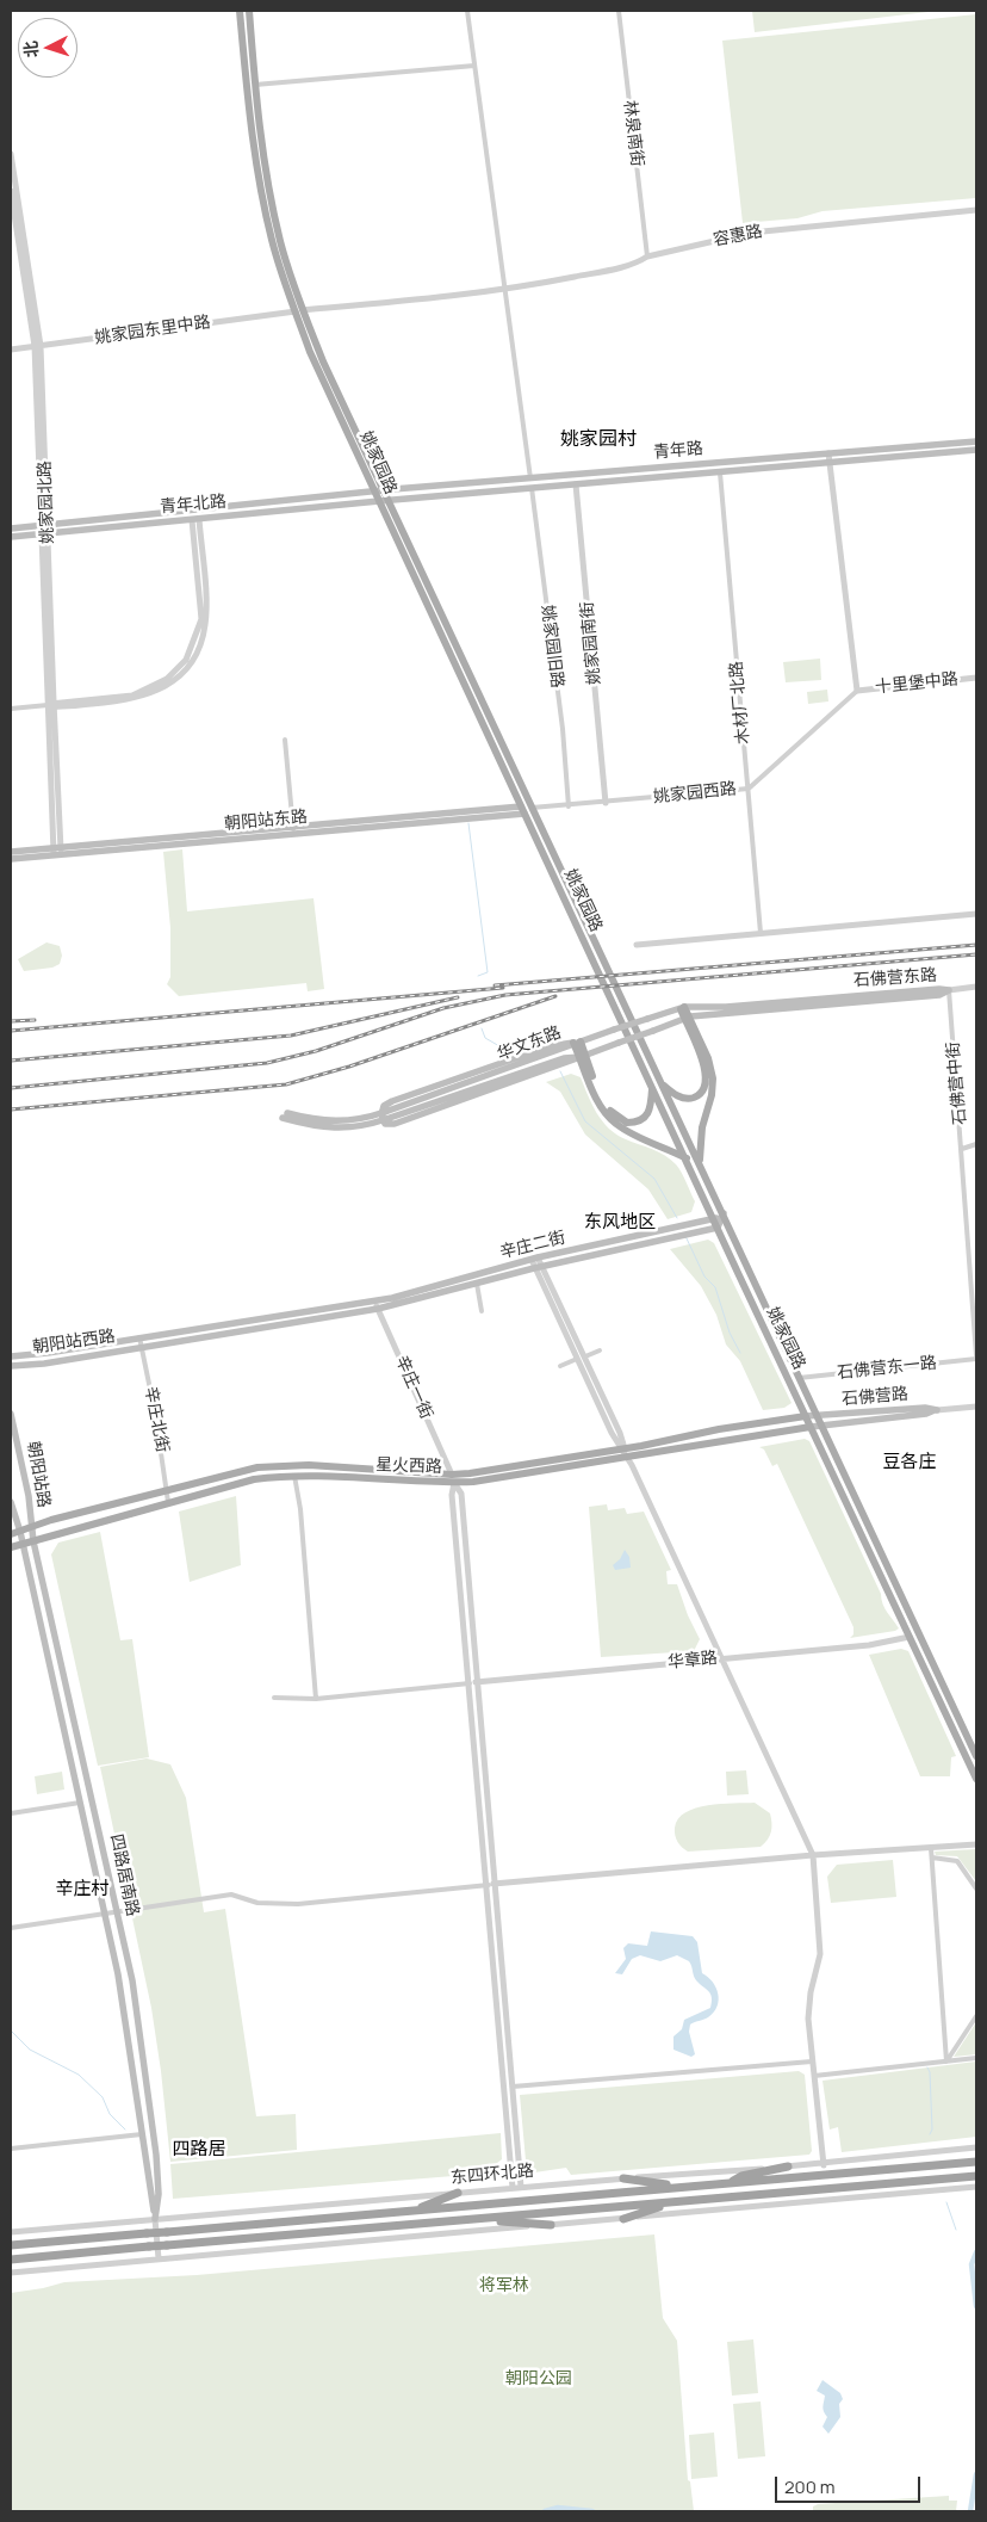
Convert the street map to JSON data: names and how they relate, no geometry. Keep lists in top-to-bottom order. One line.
{"streets":{"highway":["东四环北路"],"main road":["青年路","姚家园路","青年北路","朝阳站东路","石佛营东路","华文东路","辛庄二街","朝阳站西路","石佛营路","星火西路","朝阳站路","四路居南路"],"street":["林泉南街","容惠路","姚家园东里中路","姚家园北路","姚家园南街","姚家园旧路","十里堡中路","木材厂北路","姚家园西路","石佛营中街","石佛营东一路","辛庄一街","辛庄北街","华章路"]},"crossings":[["林泉南街","容惠路"],["容惠路","姚家园东里中路"],["姚家园东里中路","姚家园路"],["姚家园东里中路","姚家园北路"],["青年路","姚家园路"],["青年路","青年北路"],["青年路","姚家园南街"],["青年路","姚家园旧路"],["青年路","木材厂北路"],["姚家园路","青年北路"],["姚家园路","姚家园西路"],["姚家园路","朝阳站东路"],["姚家园路","辛庄二街"],["姚家园路","石佛营东一路"],["姚家园路","石佛营路"],["姚家园路","星火西路"],["姚家园路","华章路"],["姚家园北路","青年北路"],["姚家园北路","朝阳站东路"],["姚家园南街","姚家园西路"],["姚家园旧路","姚家园西路"],["十里堡中路","姚家园西路"],["木材厂北路","姚家园西路"],["姚家园西路","朝阳站东路"],["石佛营东路","华文东路"],["石佛营东路","石佛营中街"],["石佛营中街","石佛营东一路"],["辛庄二街","朝阳站西路"],["辛庄二街","辛庄一街"],["辛庄二街","辛庄北街"],["朝阳站西路","辛庄北街"],["辛庄一街","星火西路"],["辛庄一街","华章路"],["石佛营路","星火西路"],["辛庄北街","星火西路"],["星火西路","朝阳站路"],["星火西路","四路居南路"],["朝阳站路","四路居南路"],["朝阳站路","东四环北路"],["四路居南路","东四环北路"]],"districts":["姚家园村","东风地区","豆各庄","辛庄村","四路居"],"parks":["将军林","朝阳公园"],"scale_bar":"200 m","north":"left"}
